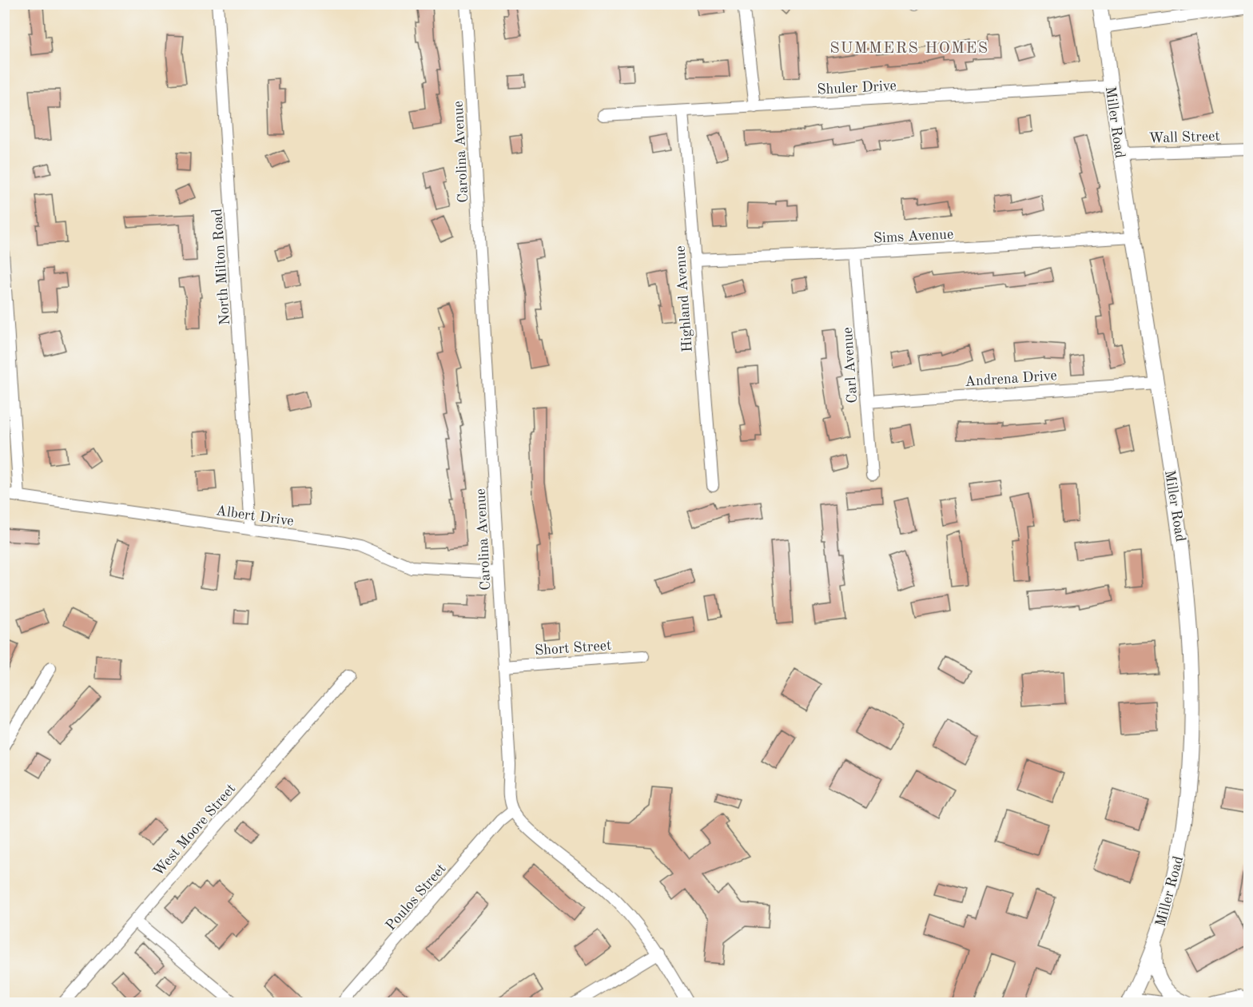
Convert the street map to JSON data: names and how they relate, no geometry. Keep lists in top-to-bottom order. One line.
{"streets":{"main road":["Miller Road"],"street":["Shuler Drive","Wall Street","Carolina Avenue","Sims Avenue","North Milton Road","Highland Avenue","Carl Avenue","Andrena Drive","Albert Drive","Short Street","West Moore Street","Poulos Street"]},"crossings":[["Shuler Drive","Miller Road"],["Shuler Drive","Highland Avenue"],["Miller Road","Wall Street"],["Miller Road","Sims Avenue"],["Miller Road","Andrena Drive"],["Carolina Avenue","Albert Drive"],["Carolina Avenue","Short Street"],["Carolina Avenue","Poulos Street"],["Sims Avenue","Highland Avenue"],["Sims Avenue","Carl Avenue"],["North Milton Road","Albert Drive"],["Carl Avenue","Andrena Drive"]],"districts":["SUMMERS HOMES"]}
